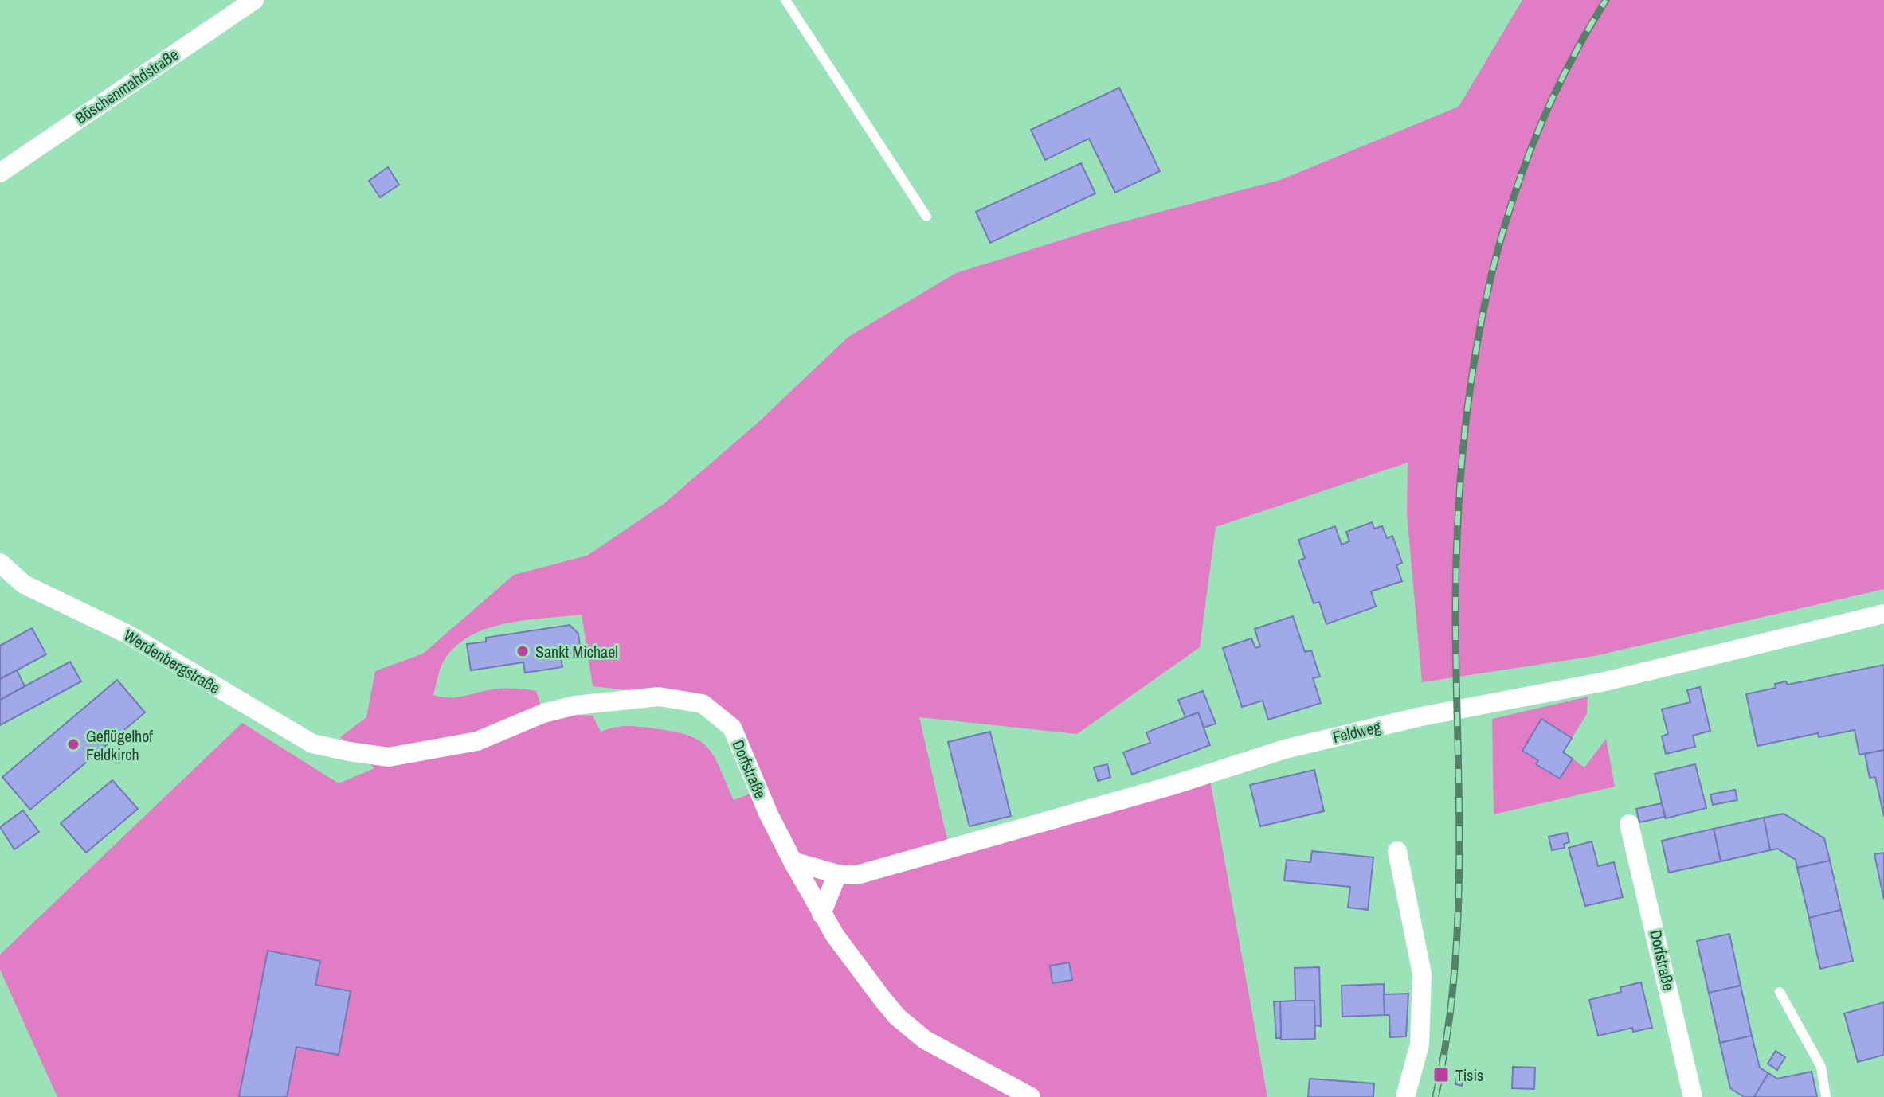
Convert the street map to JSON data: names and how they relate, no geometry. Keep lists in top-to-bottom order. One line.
{"streets":{"street":["Böschenmahdstraße","Werdenbergstraße","Feldweg","Dorfstraße"]},"crossings":[["Werdenbergstraße","Dorfstraße"],["Feldweg","Dorfstraße"]],"places":{"other":["Sankt Michael","Geflügelhof Feldkirch"],"transit":["Tisis"]}}
